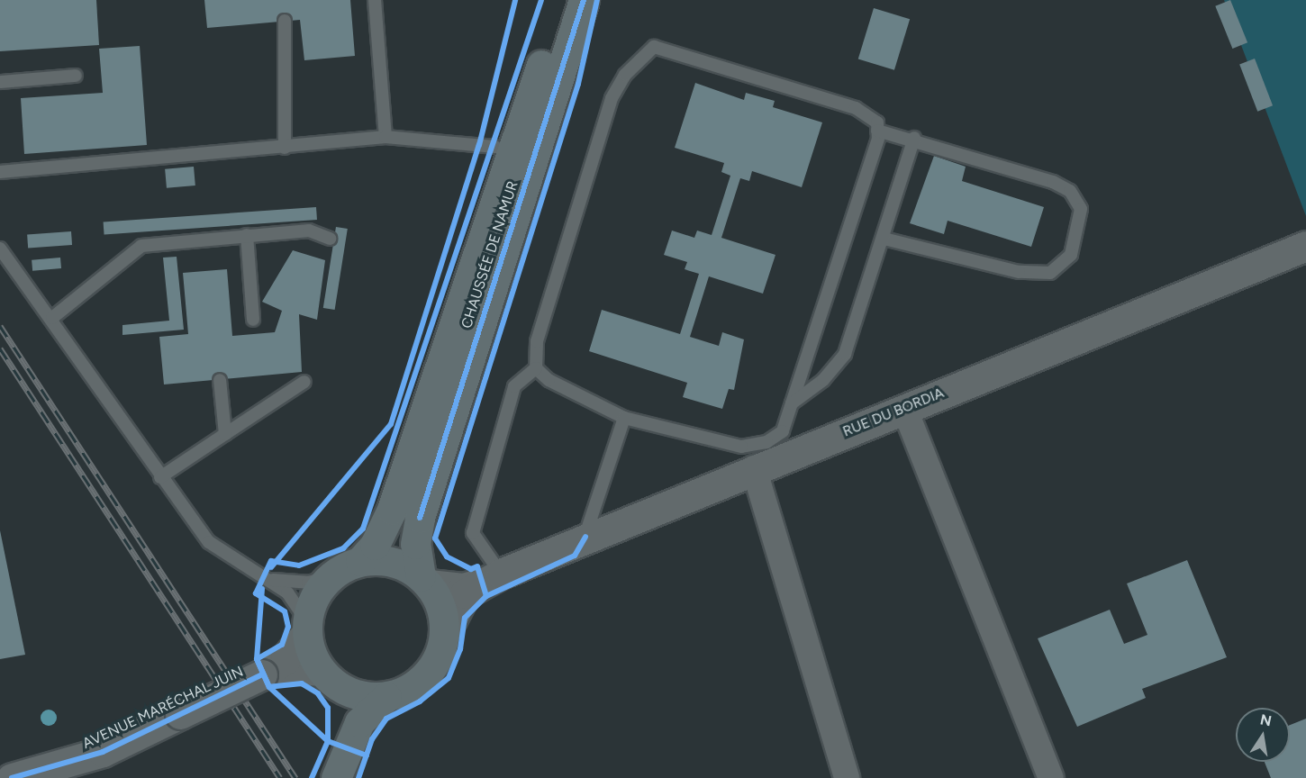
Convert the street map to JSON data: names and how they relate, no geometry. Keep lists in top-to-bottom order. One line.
{"streets":{"main road":["CHAUSSÉE DE NAMUR"],"street":["RUE DU BORDIA","AVENUE MARÉCHAL JUIN"]},"crossings":[["CHAUSSÉE DE NAMUR","RUE DU BORDIA"],["CHAUSSÉE DE NAMUR","AVENUE MARÉCHAL JUIN"],["RUE DU BORDIA","AVENUE MARÉCHAL JUIN"]],"north":"top"}
